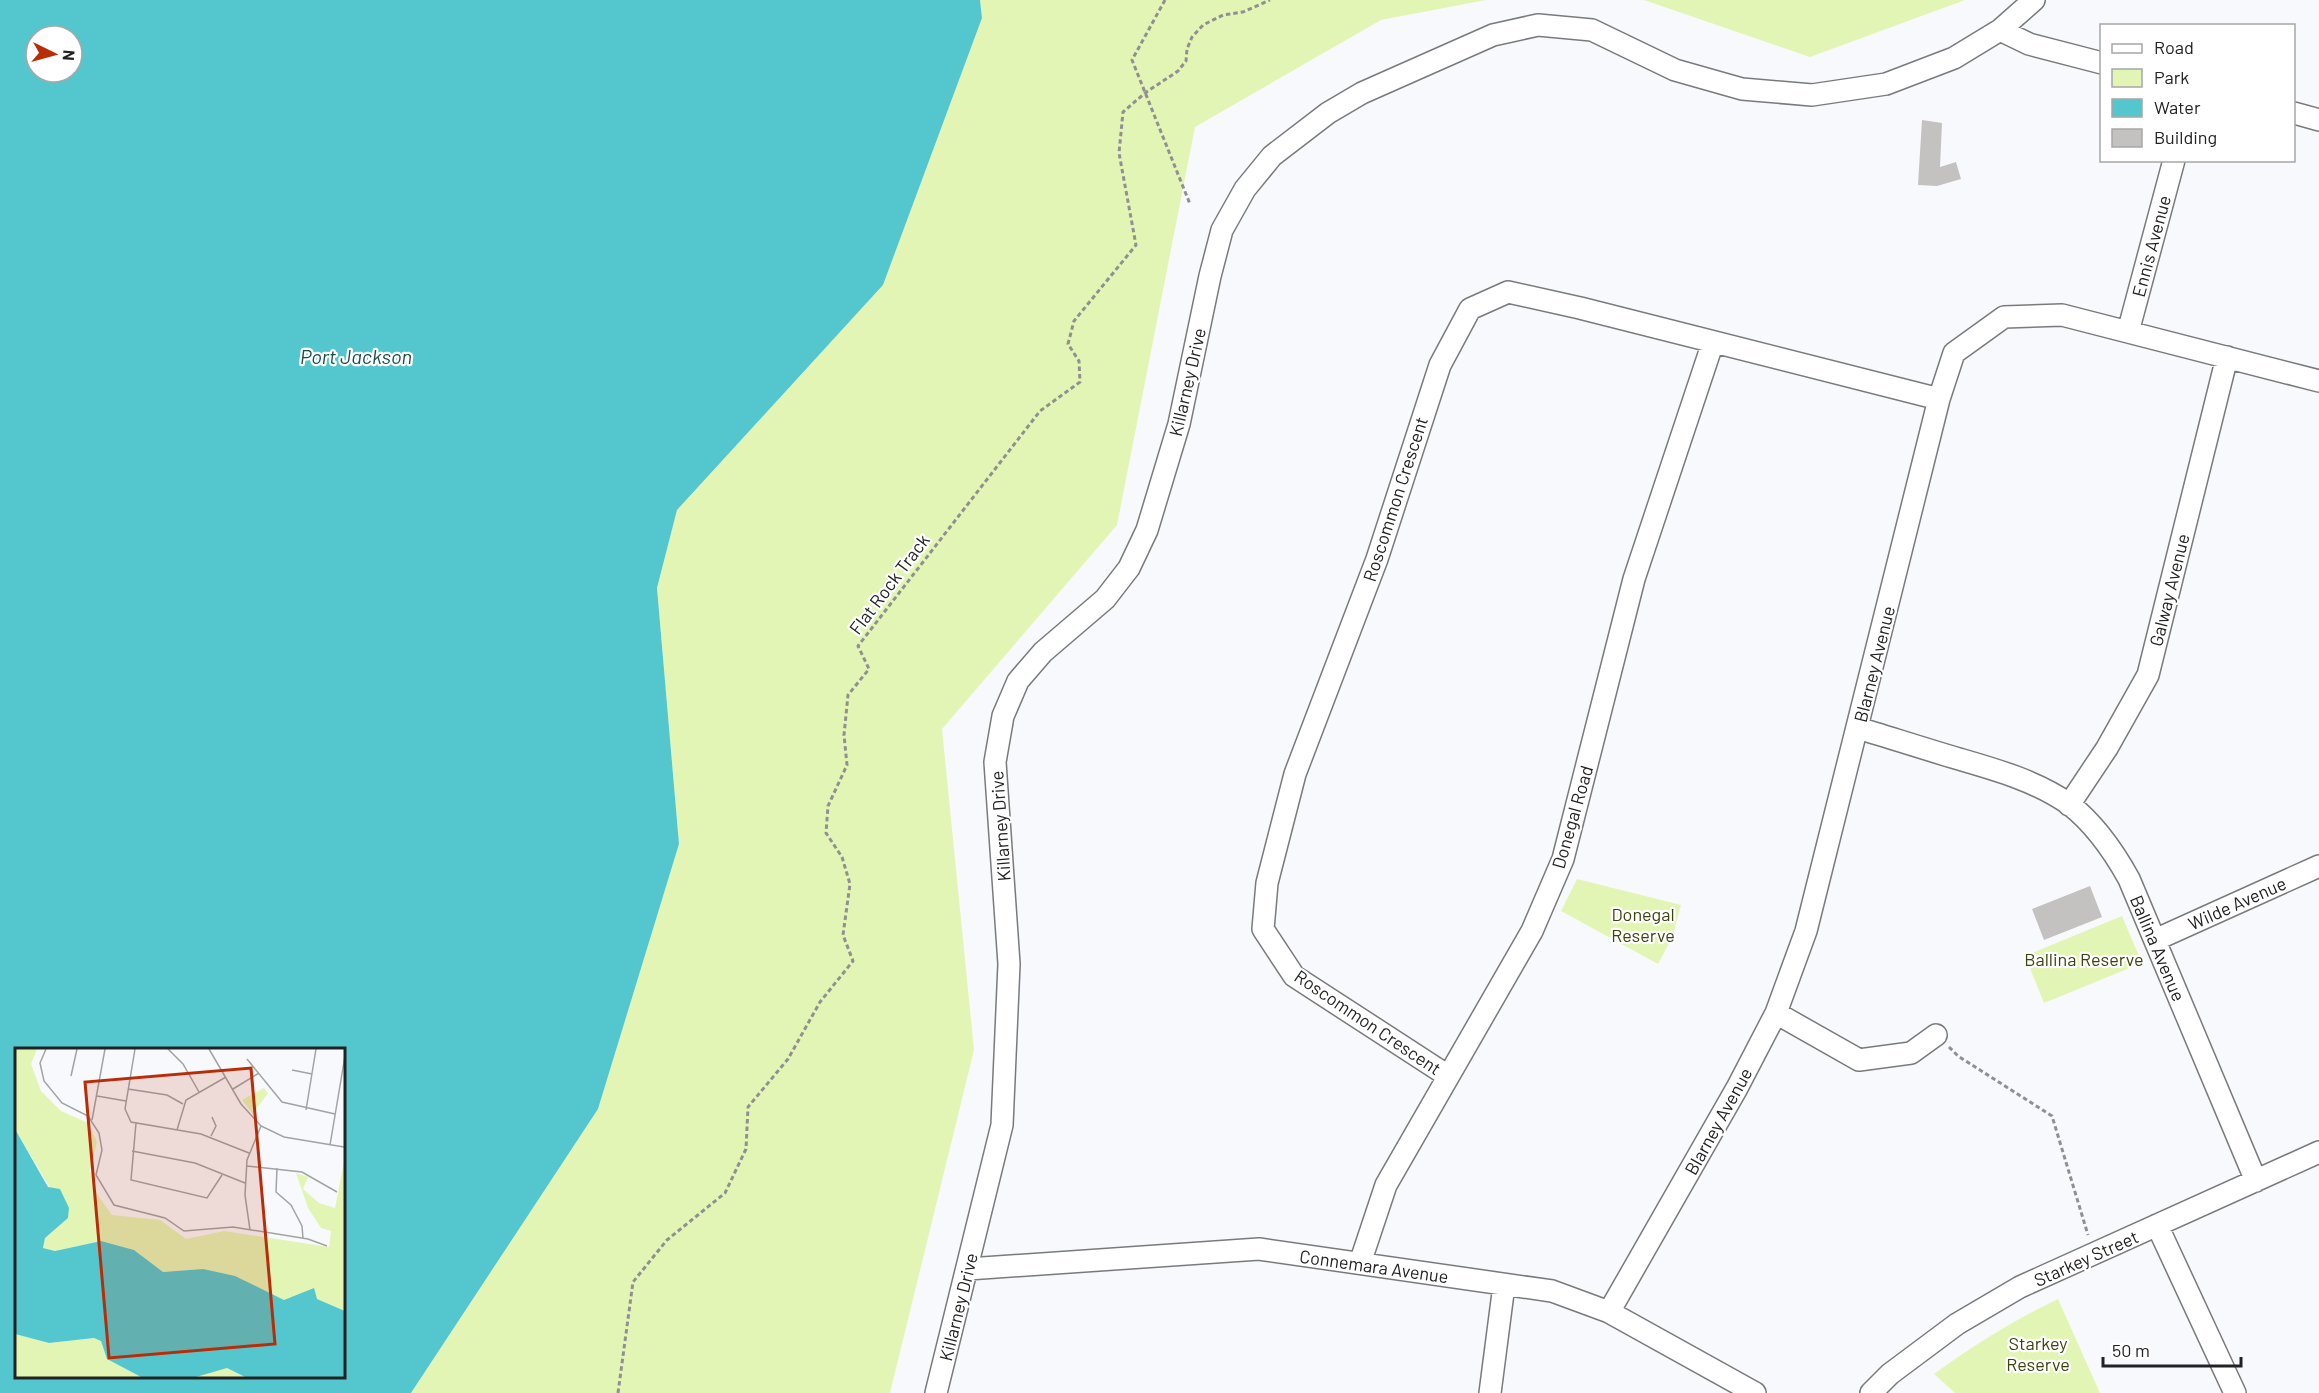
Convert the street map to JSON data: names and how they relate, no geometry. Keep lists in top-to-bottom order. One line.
{"streets":{"street":["Ennis Avenue","Killarney Drive","Roscommon Crescent","Galway Avenue","Blarney Avenue","Donegal Road","Wilde Avenue","Ballina Avenue","Starkey Street","Connemara Avenue"],"path":["Flat Rock Track"]},"crossings":[["Ennis Avenue","Blarney Avenue"],["Killarney Drive","Connemara Avenue"],["Roscommon Crescent","Blarney Avenue"],["Roscommon Crescent","Donegal Road"],["Galway Avenue","Blarney Avenue"],["Galway Avenue","Ballina Avenue"],["Blarney Avenue","Ballina Avenue"],["Blarney Avenue","Connemara Avenue"],["Donegal Road","Connemara Avenue"],["Wilde Avenue","Ballina Avenue"],["Ballina Avenue","Starkey Street"]],"water":["Port Jackson"],"parks":["Donegal Reserve","Ballina Reserve","Starkey Reserve"],"legend":["Road","Park","Water","Building"],"scale_bar":"50 m","north":"right"}
